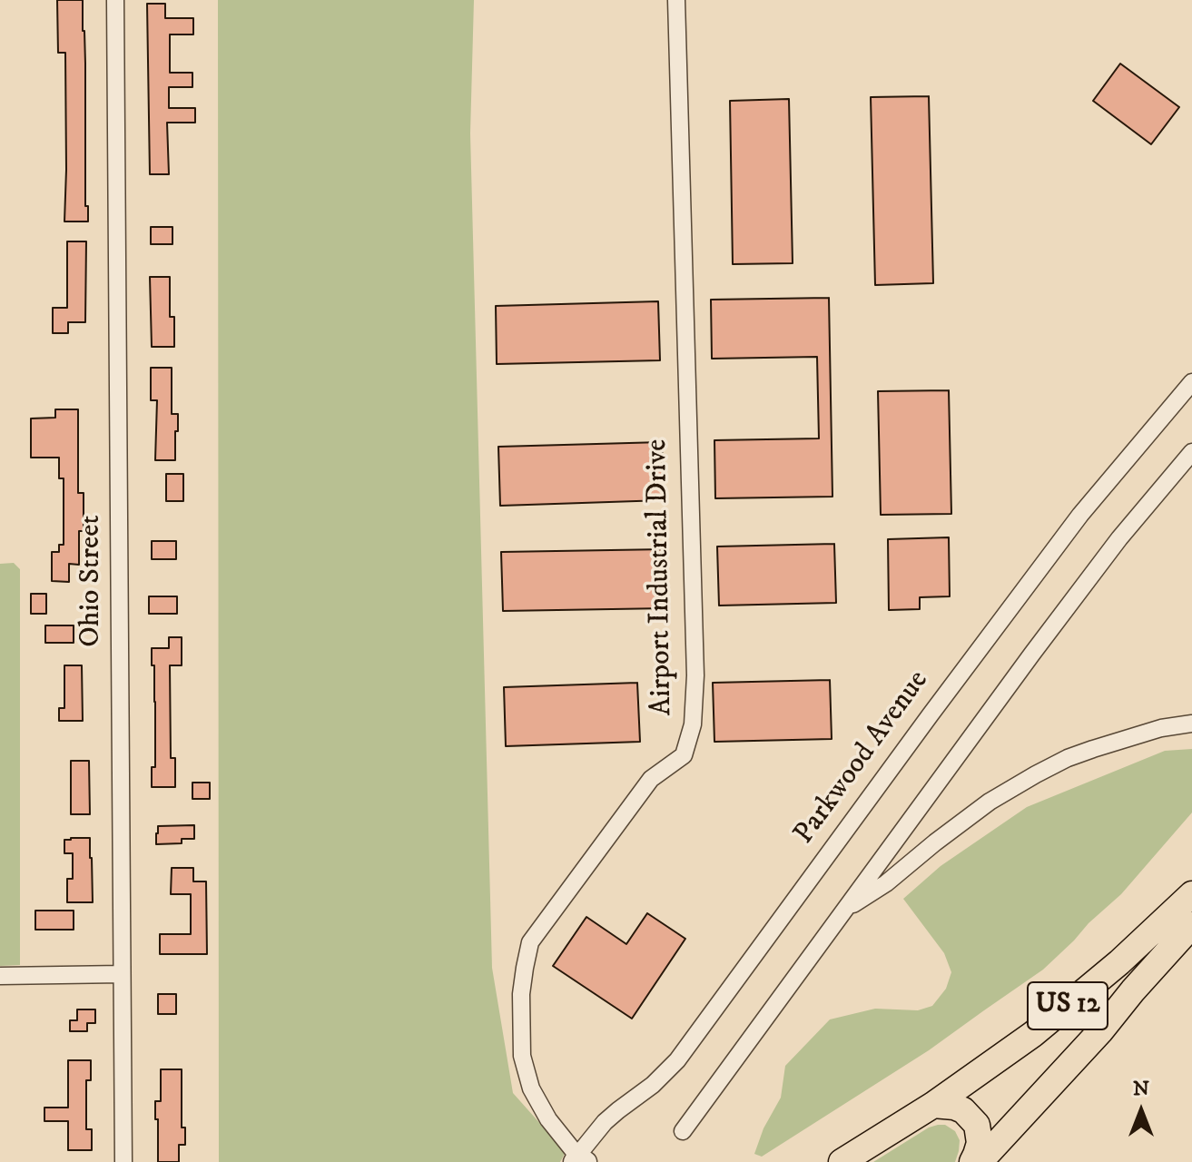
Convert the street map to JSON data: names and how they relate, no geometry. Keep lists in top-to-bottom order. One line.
{"streets":{"highway":["US 12"],"street":["Airport Industrial Drive","Ohio Street","Parkwood Avenue"]},"crossings":[["Airport Industrial Drive","Parkwood Avenue"]],"north":"top"}
